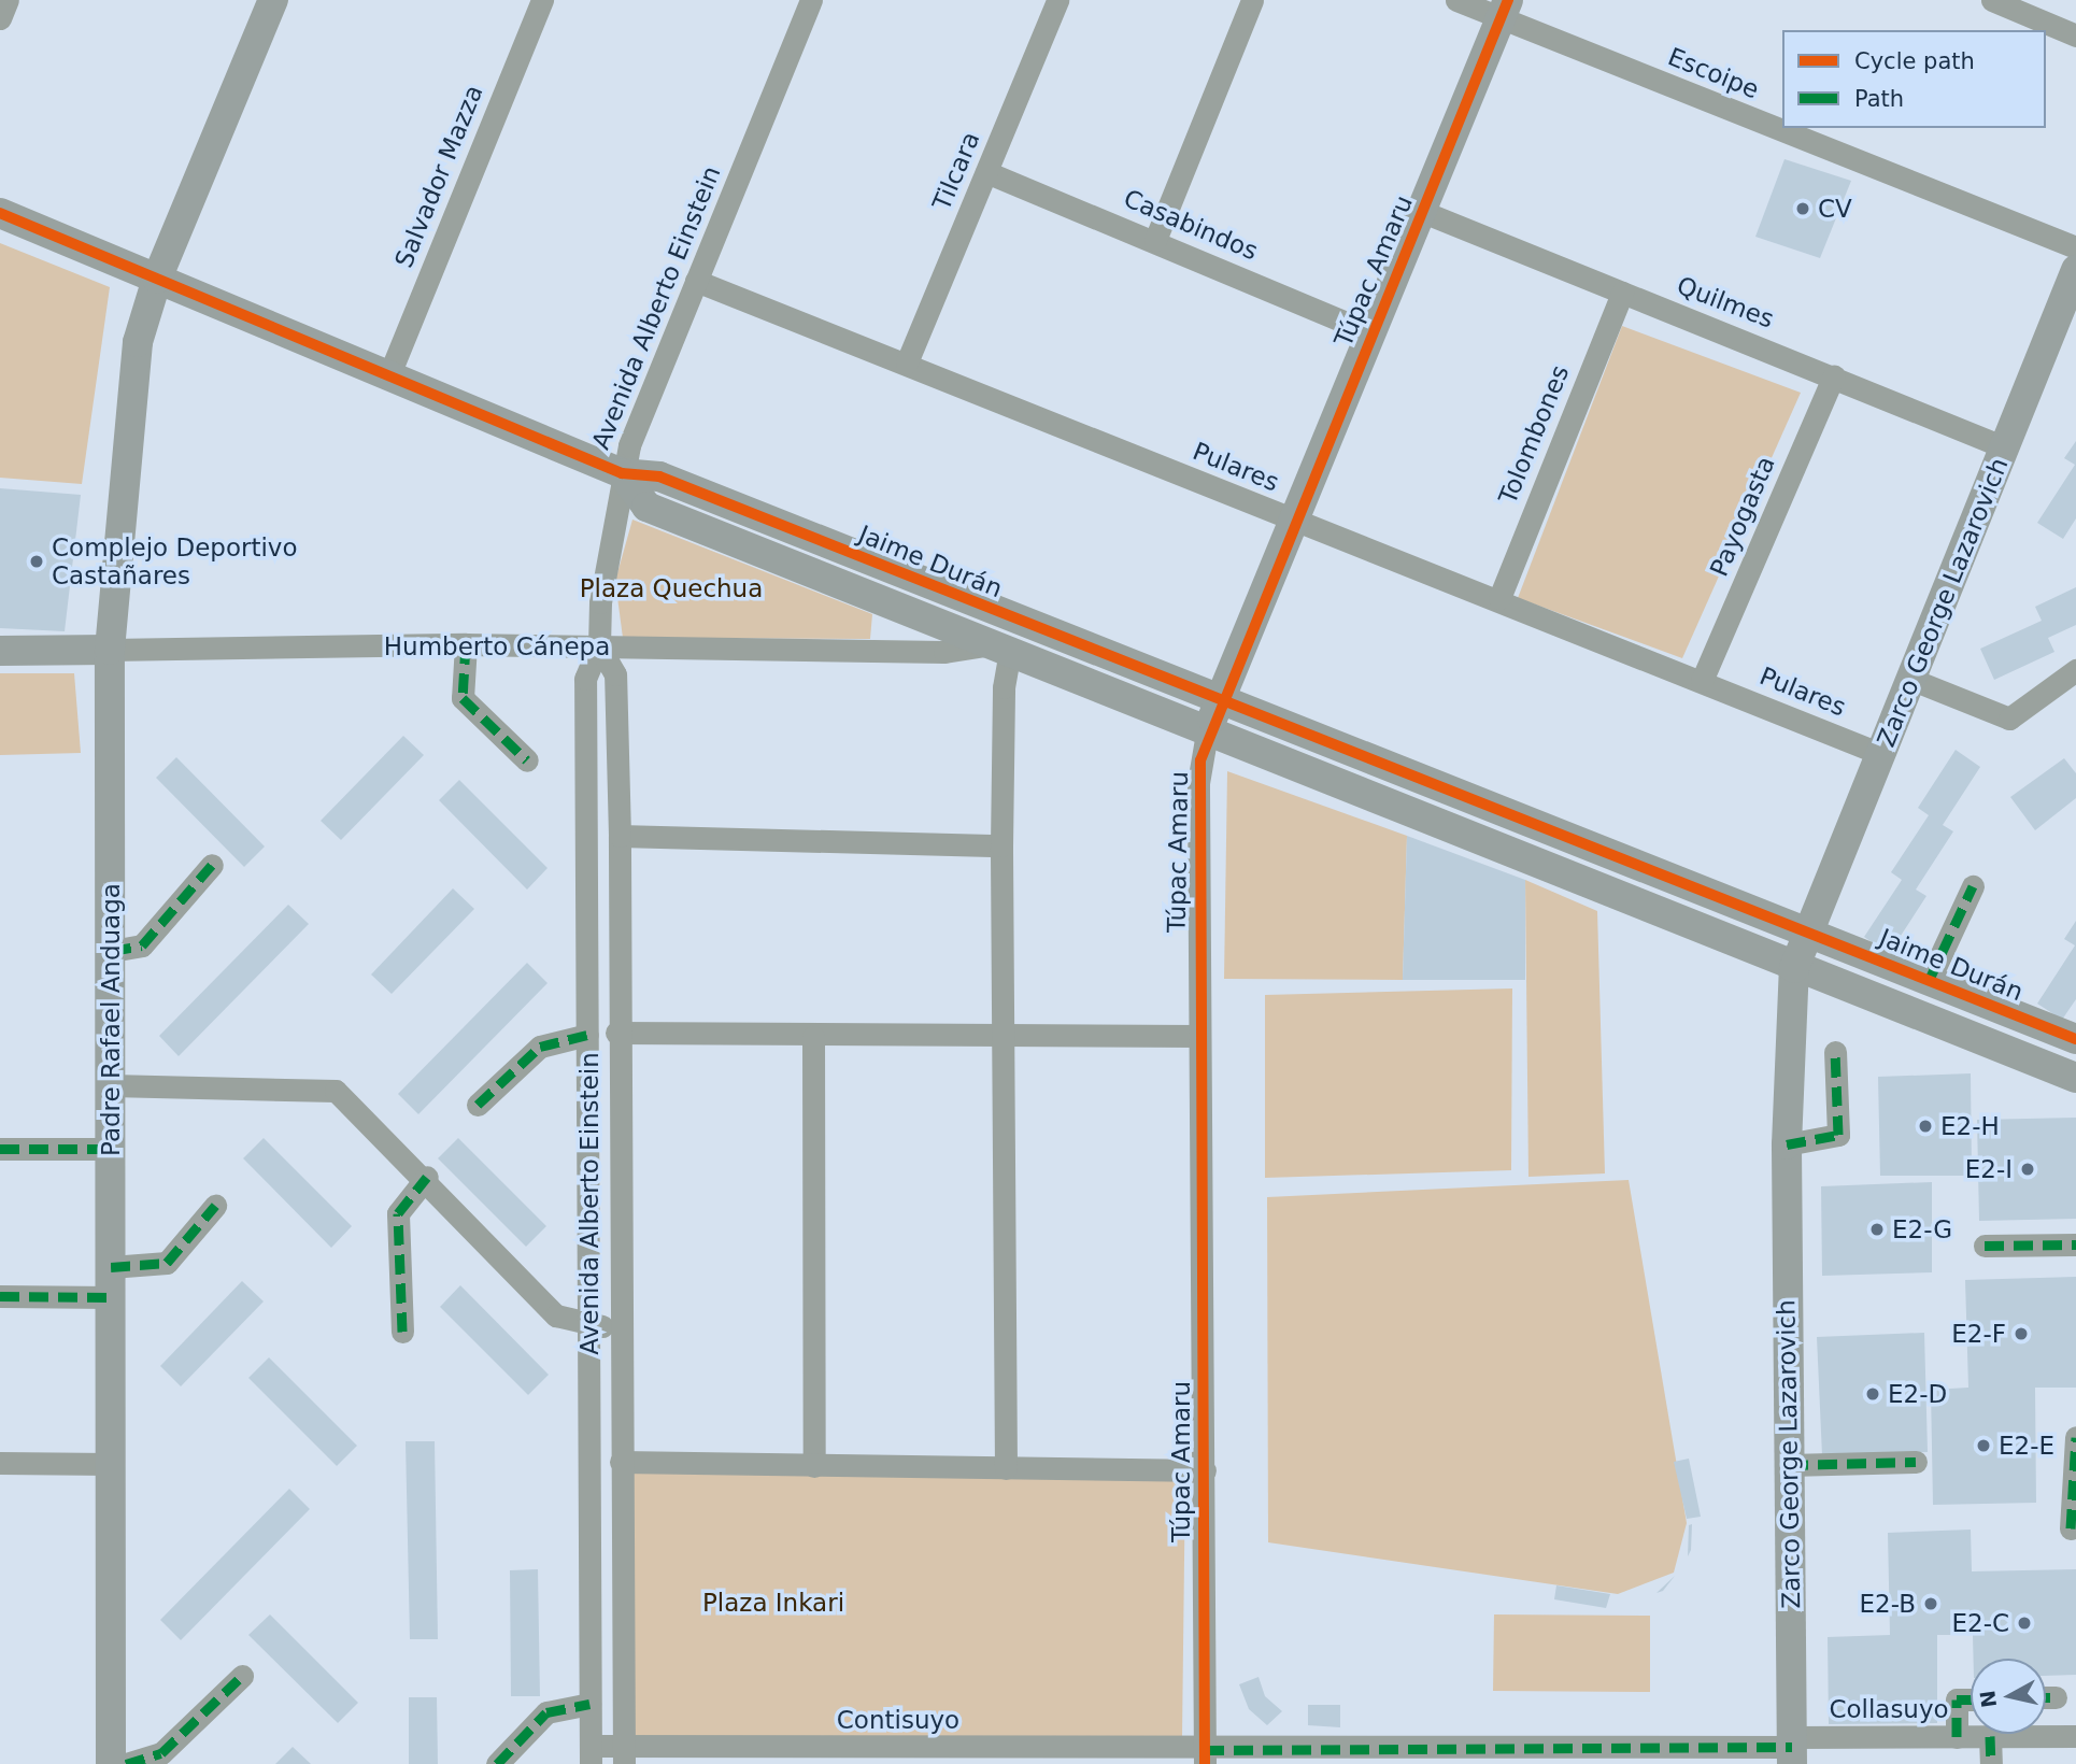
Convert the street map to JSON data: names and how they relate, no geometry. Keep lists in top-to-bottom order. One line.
{"streets":{"street":["Escoipe","Tilcara","Salvador Mazza","Casabindos","Túpac Amaru","Quilmes","Avenida Alberto Einstein","Tolombones","Pulares","Payogasta","Jaime Durán","Zarco George Lazarovich","Humberto Cánepa","Padre Rafael Anduaga","Collasuyo","Contisuyo"]},"crossings":[["Escoipe","Túpac Amaru"],["Tilcara","Casabindos"],["Tilcara","Pulares"],["Casabindos","Túpac Amaru"],["Túpac Amaru","Quilmes"],["Túpac Amaru","Pulares"],["Túpac Amaru","Jaime Durán"],["Túpac Amaru","Collasuyo"],["Túpac Amaru","Contisuyo"],["Quilmes","Tolombones"],["Quilmes","Payogasta"],["Quilmes","Zarco George Lazarovich"],["Avenida Alberto Einstein","Pulares"],["Avenida Alberto Einstein","Jaime Durán"],["Avenida Alberto Einstein","Humberto Cánepa"],["Avenida Alberto Einstein","Contisuyo"],["Tolombones","Pulares"],["Pulares","Payogasta"],["Pulares","Zarco George Lazarovich"],["Jaime Durán","Zarco George Lazarovich"],["Jaime Durán","Humberto Cánepa"],["Zarco George Lazarovich","Collasuyo"],["Humberto Cánepa","Padre Rafael Anduaga"],["Collasuyo","Contisuyo"]],"parks":["Plaza Quechua","Plaza Inkari"],"places":["CV","Complejo Deportivo Castañares","E2-H","E2-I","E2-G","E2-F","E2-D","E2-E","E2-B","E2-C"],"legend":["Cycle path","Path"],"north":"left"}
